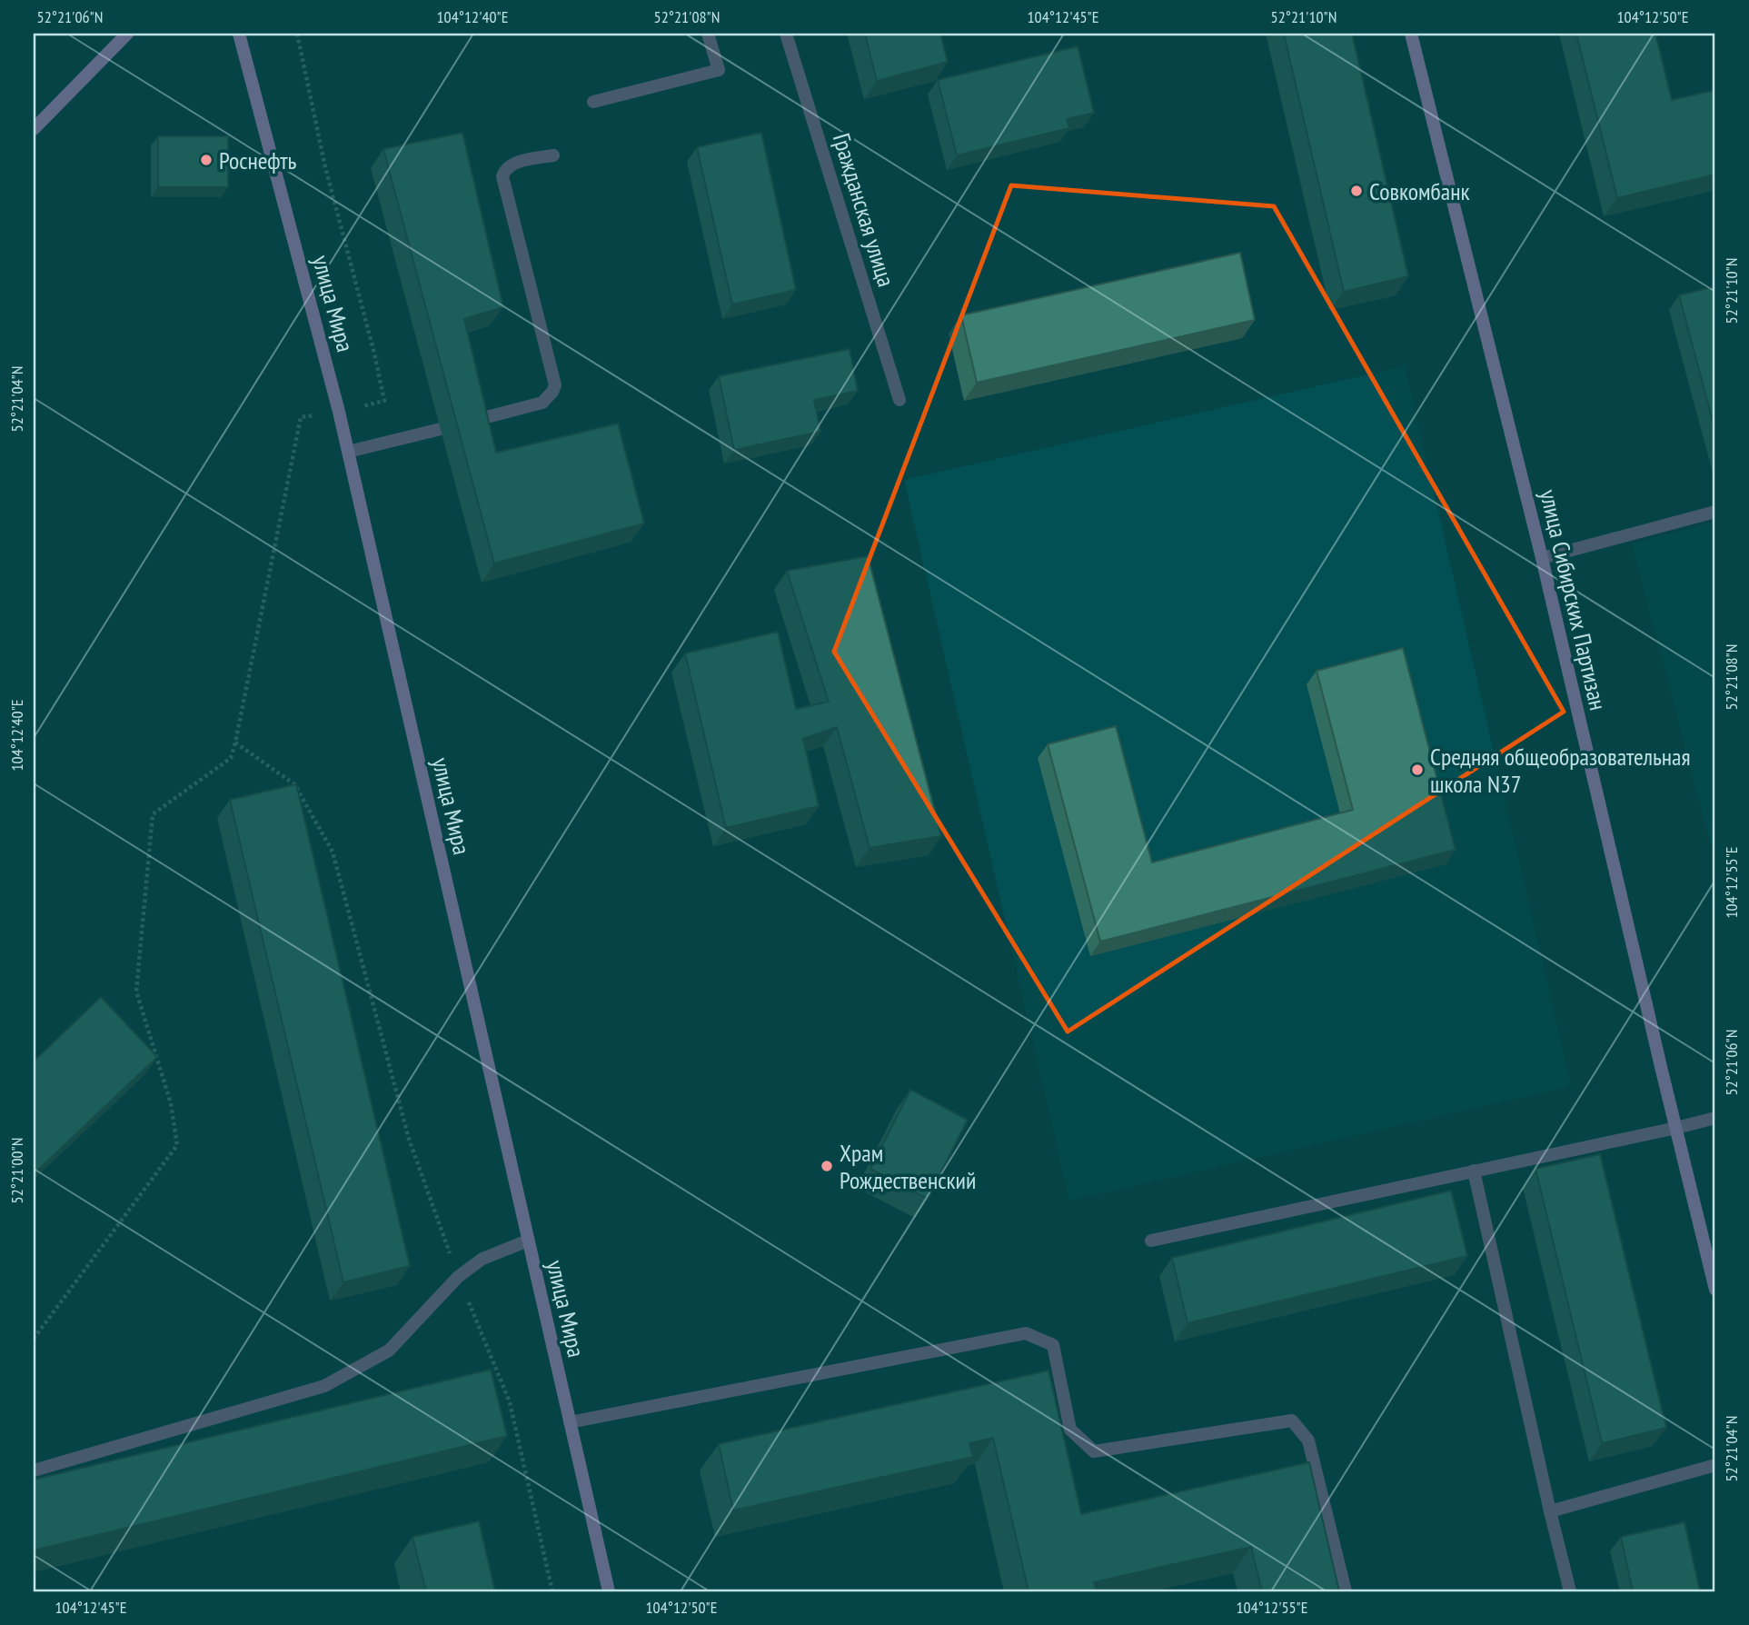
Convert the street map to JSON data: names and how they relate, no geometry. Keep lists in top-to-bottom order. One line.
{"streets":{"main road":["улица Мира","улица Сибирских Партизан"],"street":["Гражданская улица"]},"places":["Роснефть","Совкомбанк","Средняя общеобразовательная школа N37","Храм Рождественский"],"coordinates":["52°21'06\"N","104°12'40\"E","52°21'08\"N","104°12'45\"E","52°21'10\"N","104°12'50\"E","52°21'04\"N","104°12'55\"E","52°21'00\"N"]}
